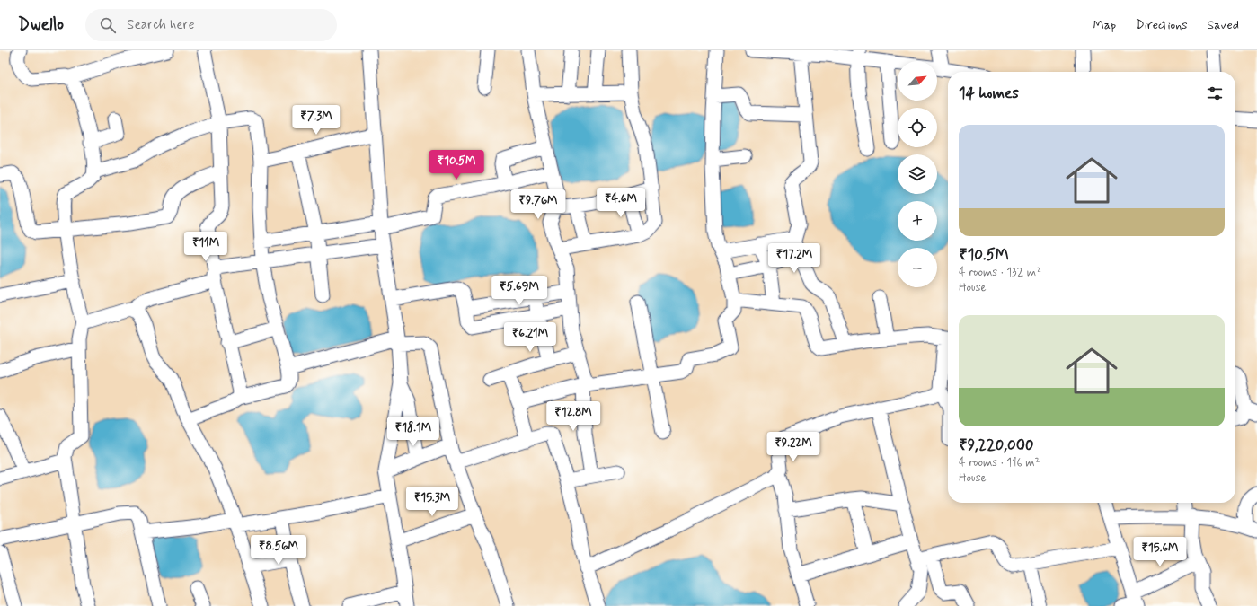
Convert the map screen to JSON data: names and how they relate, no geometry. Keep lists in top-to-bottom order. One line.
{"north":"top right","page":{"header":"Dwello","search":"Search here","nav":["Map","Directions","Saved"],"map_buttons":["+","−"],"heading":"14 homes","price":["₹7.3M","₹10.5M","₹4.6M","₹9.76M","₹11M","₹17.2M","₹5.69M","₹6.21M","₹12.8M","₹18.1M","₹9.22M","₹15.3M","₹8.56M","₹15.6M"],"list":[{"name":"₹10.5M","note":"4 rooms · 132 m² · House"},{"name":"₹9,220,000","note":"4 rooms · 116 m² · House"}]}}
